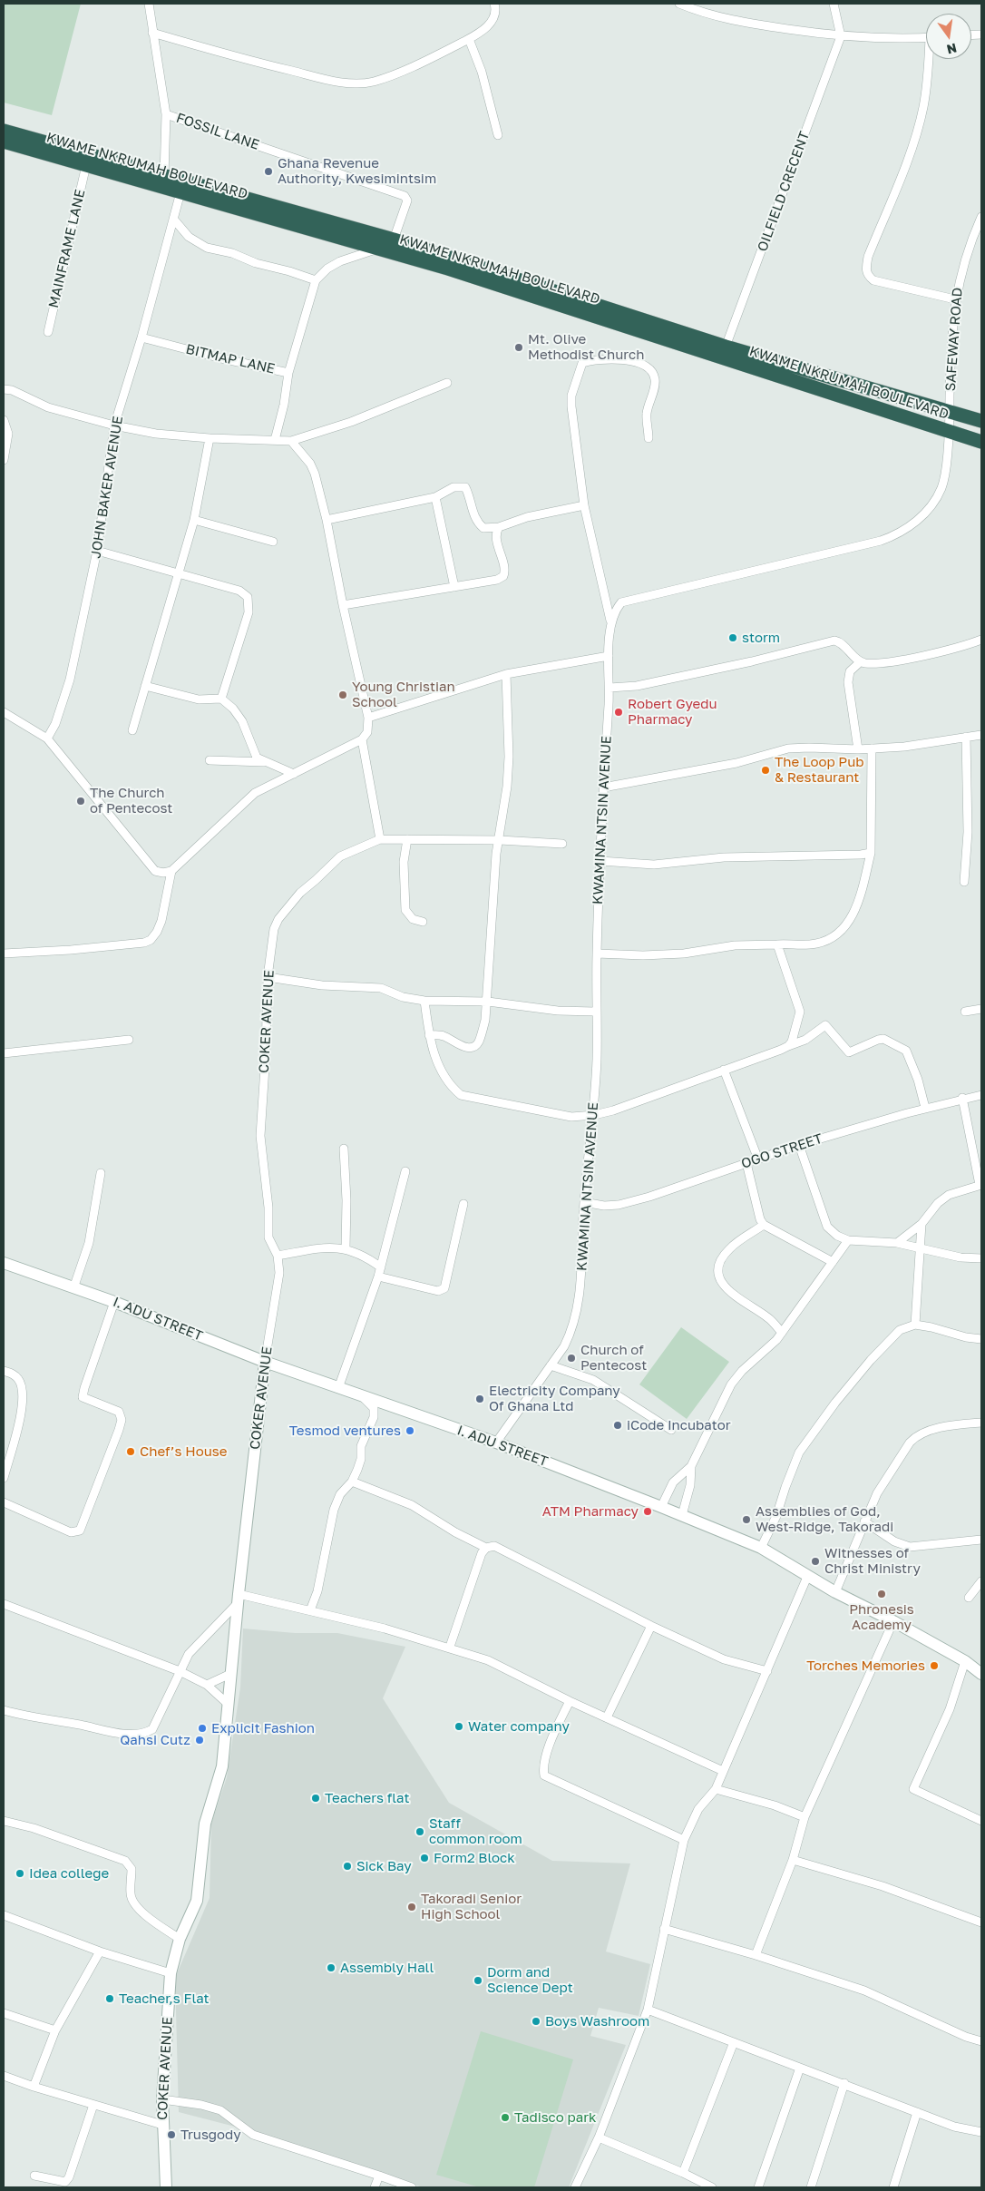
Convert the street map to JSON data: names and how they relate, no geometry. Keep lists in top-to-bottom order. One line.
{"streets":{"highway":["KWAME NKRUMAH BOULEVARD"],"street":["FOSSIL LANE","OILFIELD CRECENT","MAINFRAME LANE","SAFEWAY ROAD","BITMAP LANE","JOHN BAKER AVENUE","KWAMINA NTSIN AVENUE","COKER AVENUE","OGO STREET","I. ADU STREET"]},"crossings":[["FOSSIL LANE","KWAME NKRUMAH BOULEVARD"],["KWAME NKRUMAH BOULEVARD","OILFIELD CRECENT"],["KWAME NKRUMAH BOULEVARD","MAINFRAME LANE"],["KWAME NKRUMAH BOULEVARD","SAFEWAY ROAD"],["KWAME NKRUMAH BOULEVARD","JOHN BAKER AVENUE"],["KWAME NKRUMAH BOULEVARD","KWAMINA NTSIN AVENUE"],["SAFEWAY ROAD","KWAMINA NTSIN AVENUE"],["BITMAP LANE","JOHN BAKER AVENUE"],["KWAMINA NTSIN AVENUE","OGO STREET"],["KWAMINA NTSIN AVENUE","I. ADU STREET"],["COKER AVENUE","I. ADU STREET"]],"places":["Ghana Revenue Authority, Kwesimintsim","Mt. Olive Methodist Church","storm","Young Christian School","Robert Gyedu Pharmacy","The Loop Pub & Restaurant","The Church of Pentecost","Church of Pentecost","Electricity Company Of Ghana Ltd","iCode Incubator","Tesmod ventures","Chef’s House","ATM Pharmacy","Assemblies of God, West-Ridge, Takoradi","Witnesses of Christ Ministry","Phronesis Academy","Torches Memories","Water company","Explicit Fashion","Qahsi Cutz","Teachers flat","Staff common room","Form2 Block","Sick Bay","Idea college","Takoradi Senior High School","Assembly Hall","Dorm and Science Dept","Teacher,s Flat","Boys Washroom","Tadisco park","Trusgody"],"north":"bottom"}
